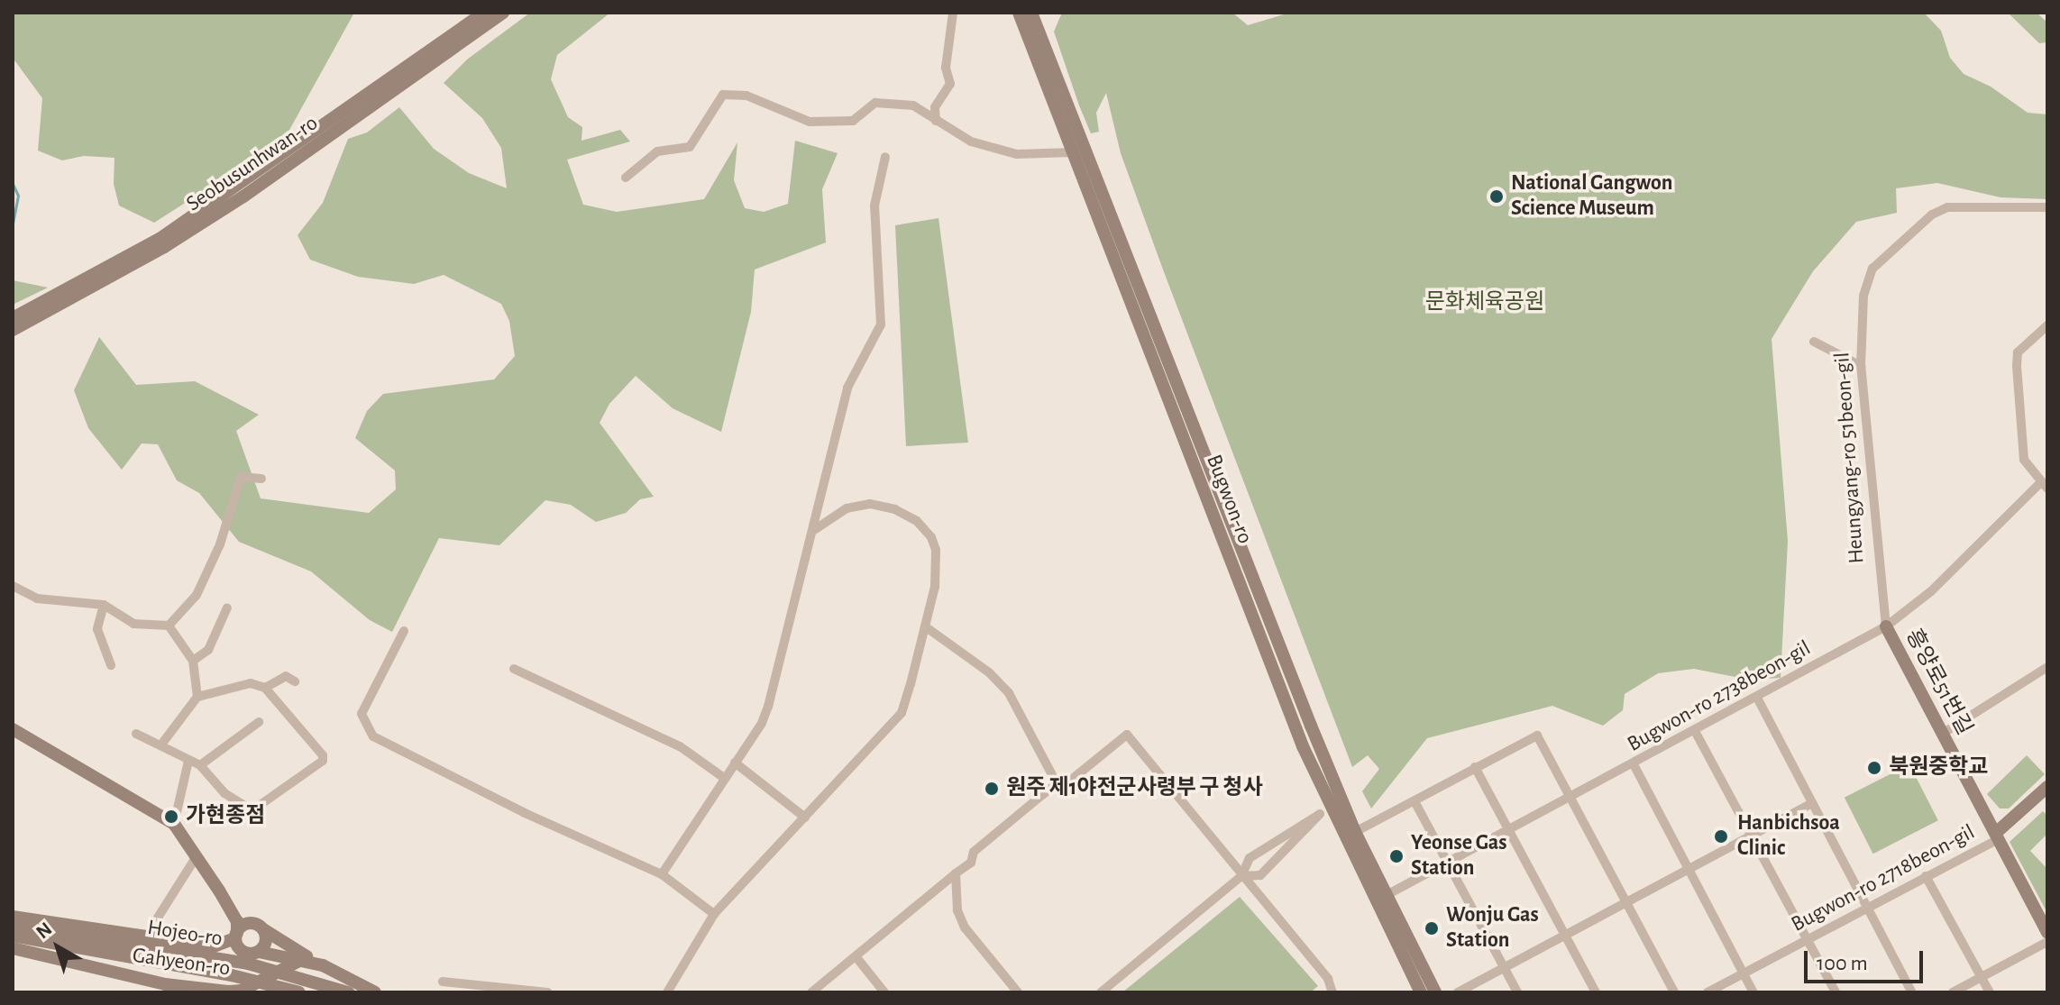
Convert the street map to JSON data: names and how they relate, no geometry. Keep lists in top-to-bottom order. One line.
{"streets":{"street":["Seobusunhwan-ro","Heungyang-ro 51beon-gil","Bugwon-ro","흥양로51번길","Bugwon-ro 2738beon-gil","Bugwon-ro 2718beon-gil","Hojeo-ro","Gahyeon-ro"]},"crossings":[["Heungyang-ro 51beon-gil","흥양로51번길"],["Heungyang-ro 51beon-gil","Bugwon-ro 2738beon-gil"],["Bugwon-ro","Bugwon-ro 2738beon-gil"],["흥양로51번길","Bugwon-ro 2738beon-gil"],["흥양로51번길","Bugwon-ro 2718beon-gil"]],"parks":["문화체육공원"],"places":["National Gangwon Science Museum","북원중학교","원주 제1야전군사령부 구 청사","가현종점","Hanbichsoa Clinic","Yeonse Gas Station","Wonju Gas Station"],"scale_bar":"100 m","north":"top left"}
